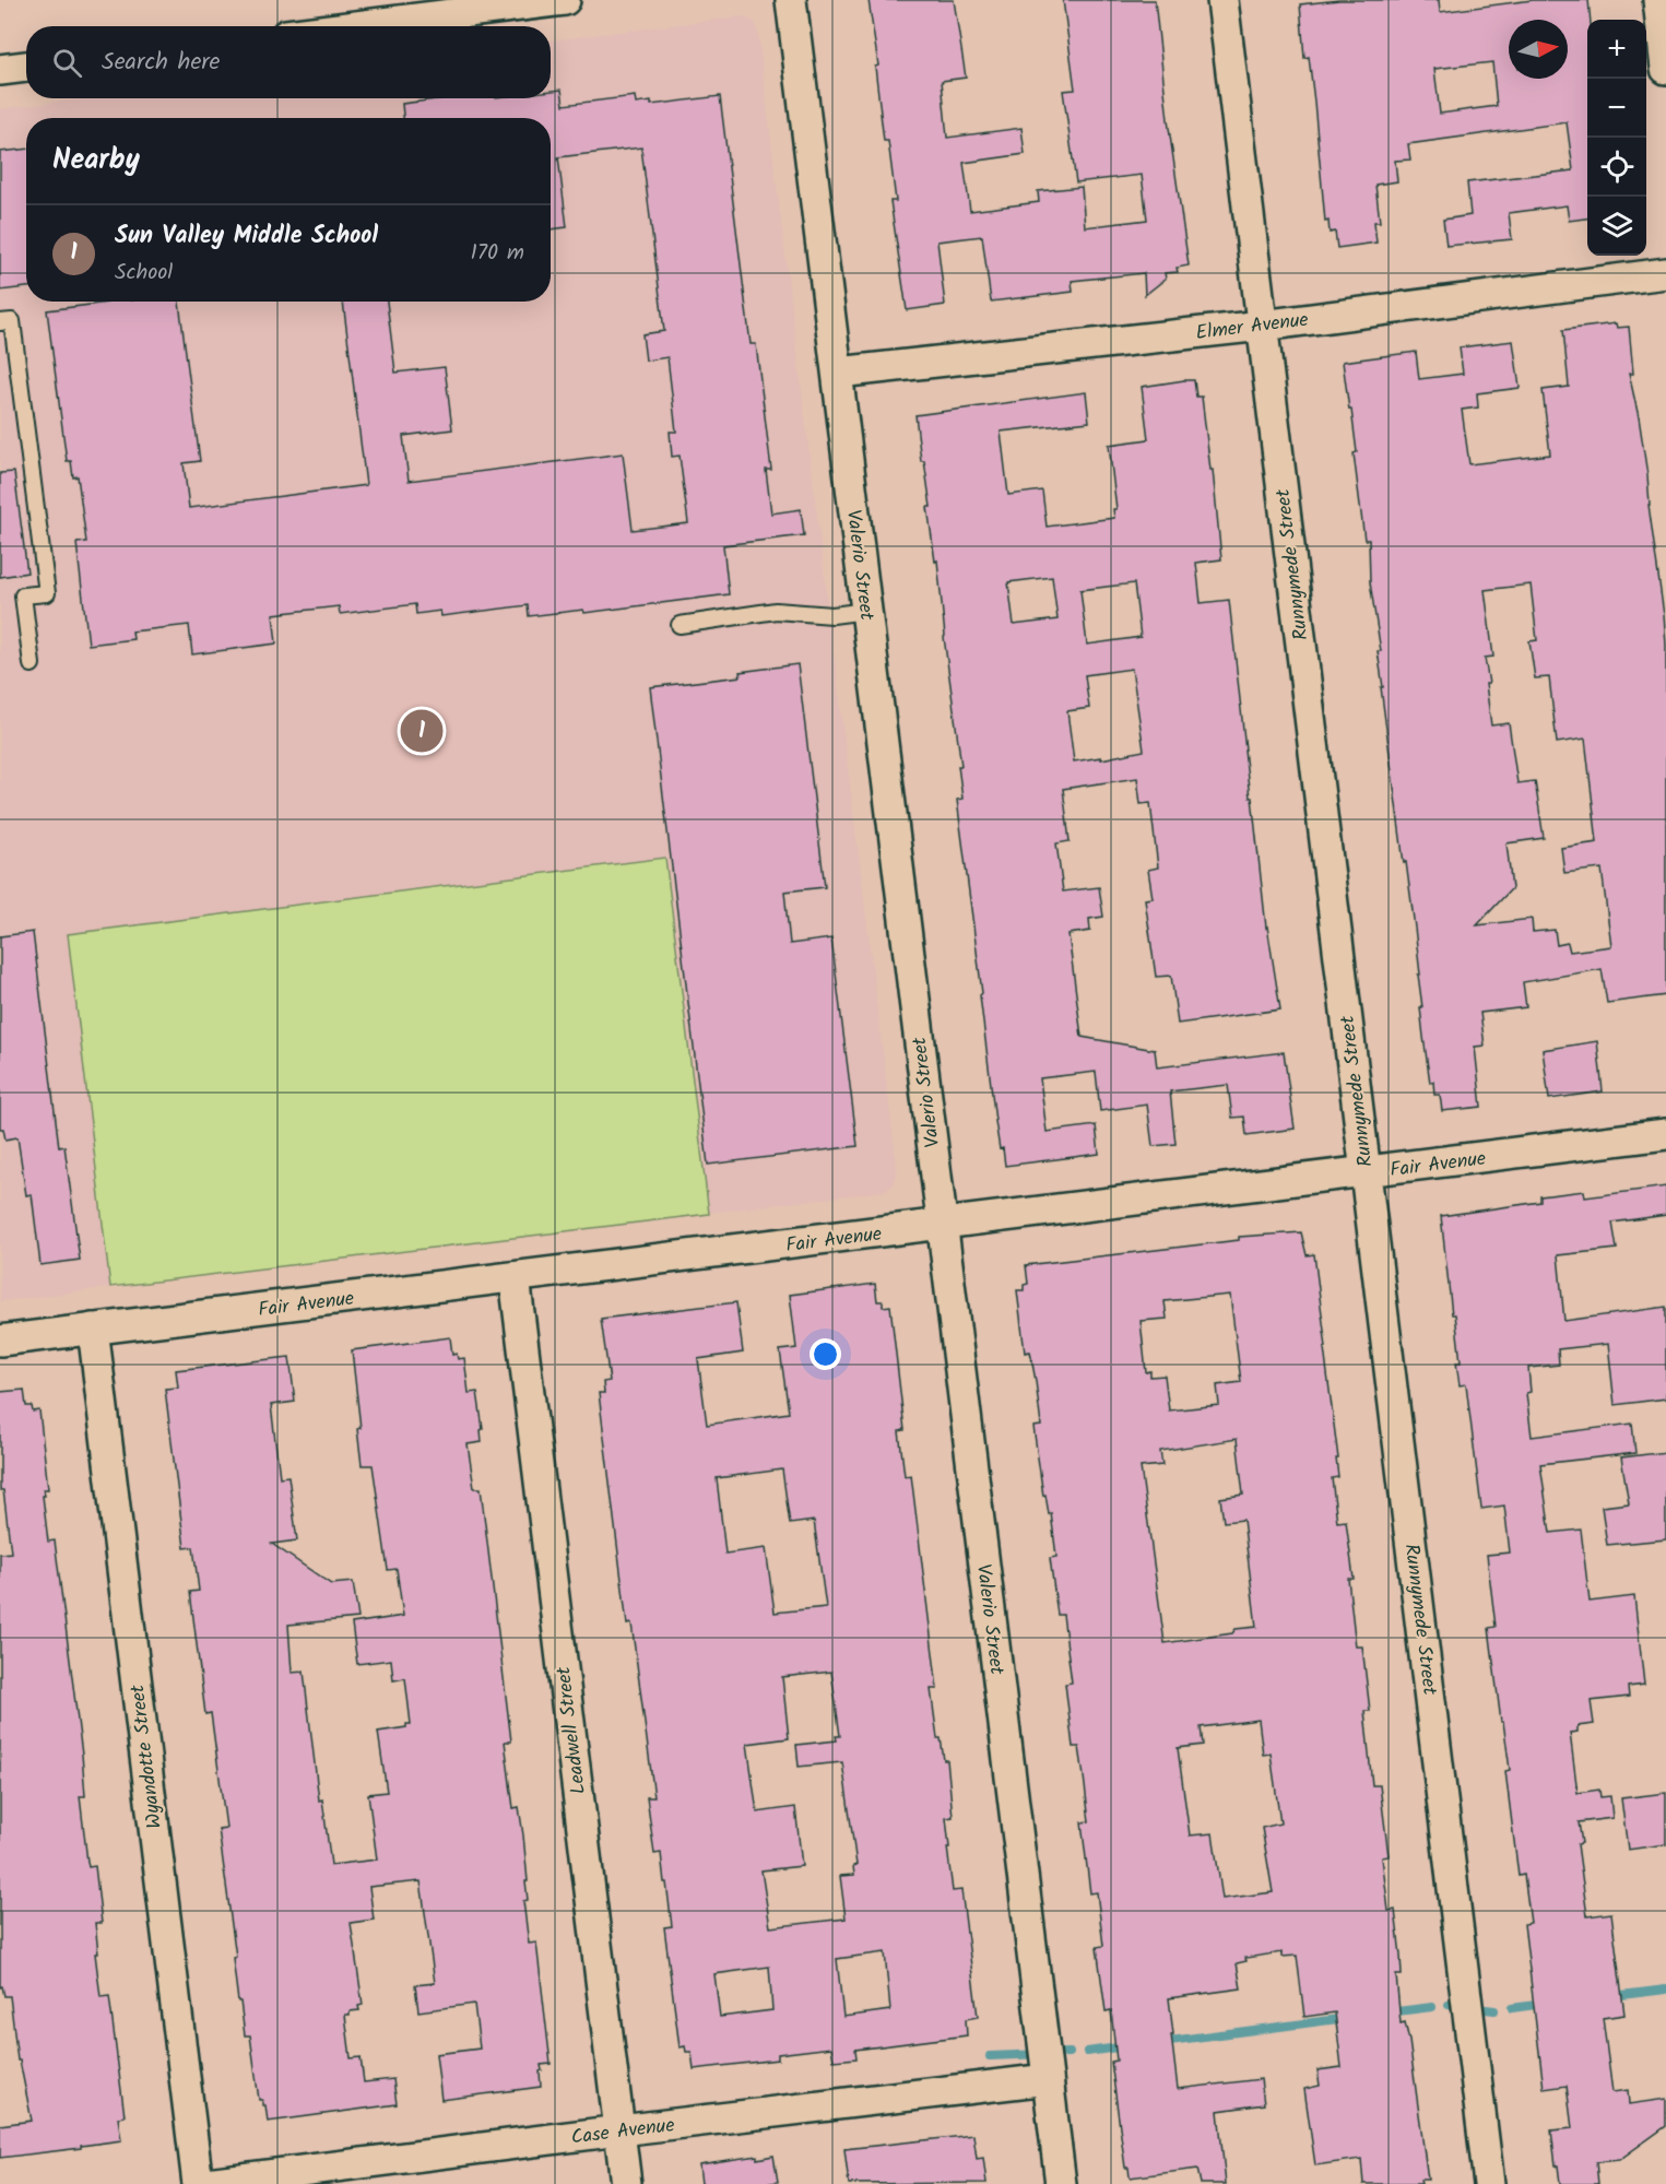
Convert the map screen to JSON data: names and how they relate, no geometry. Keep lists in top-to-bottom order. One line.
{"streets":{"street":["Elmer Avenue","Valerio Street","Runnymede Street","Fair Avenue","Leadwell Street","Wyandotte Street","Case Avenue"]},"crossings":[["Elmer Avenue","Valerio Street"],["Elmer Avenue","Runnymede Street"],["Valerio Street","Fair Avenue"],["Valerio Street","Case Avenue"],["Runnymede Street","Fair Avenue"],["Fair Avenue","Leadwell Street"],["Fair Avenue","Wyandotte Street"],["Leadwell Street","Case Avenue"],["Wyandotte Street","Case Avenue"]],"north":"right","page":{"map_buttons":["+","−"],"search":"Search here","heading":"Nearby","list":[{"mark":"1","name":"Sun Valley Middle School","note":"School","value":"170 m"}],"pins":"1"}}
